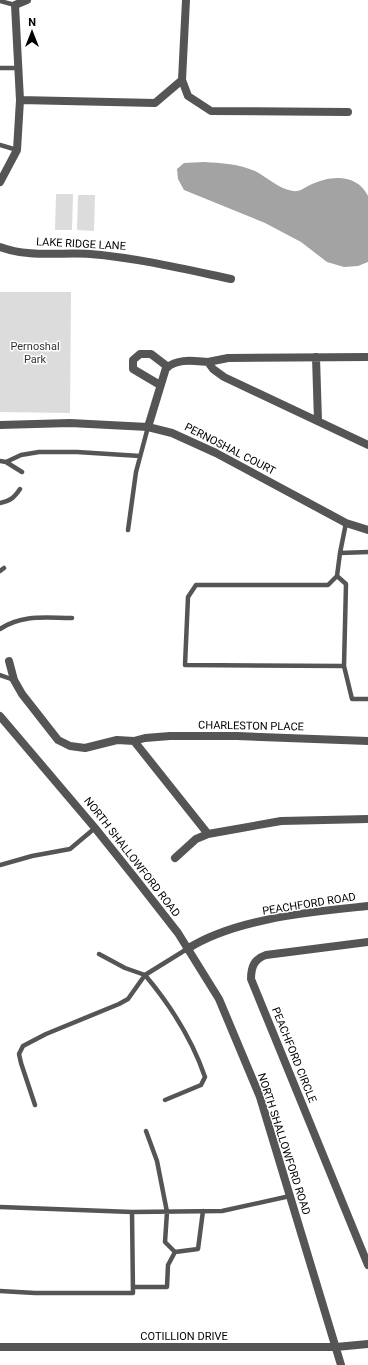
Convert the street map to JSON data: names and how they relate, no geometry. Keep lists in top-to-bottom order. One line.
{"streets":{"street":["LAKE RIDGE LANE","PERNOSHAL COURT","CHARLESTON PLACE","NORTH SHALLOWFORD ROAD","PEACHFORD ROAD","PEACHFORD CIRCLE","COTILLION DRIVE"]},"crossings":[["NORTH SHALLOWFORD ROAD","PEACHFORD ROAD"],["NORTH SHALLOWFORD ROAD","COTILLION DRIVE"]],"parks":["Pernoshal Park"],"north":"top"}
